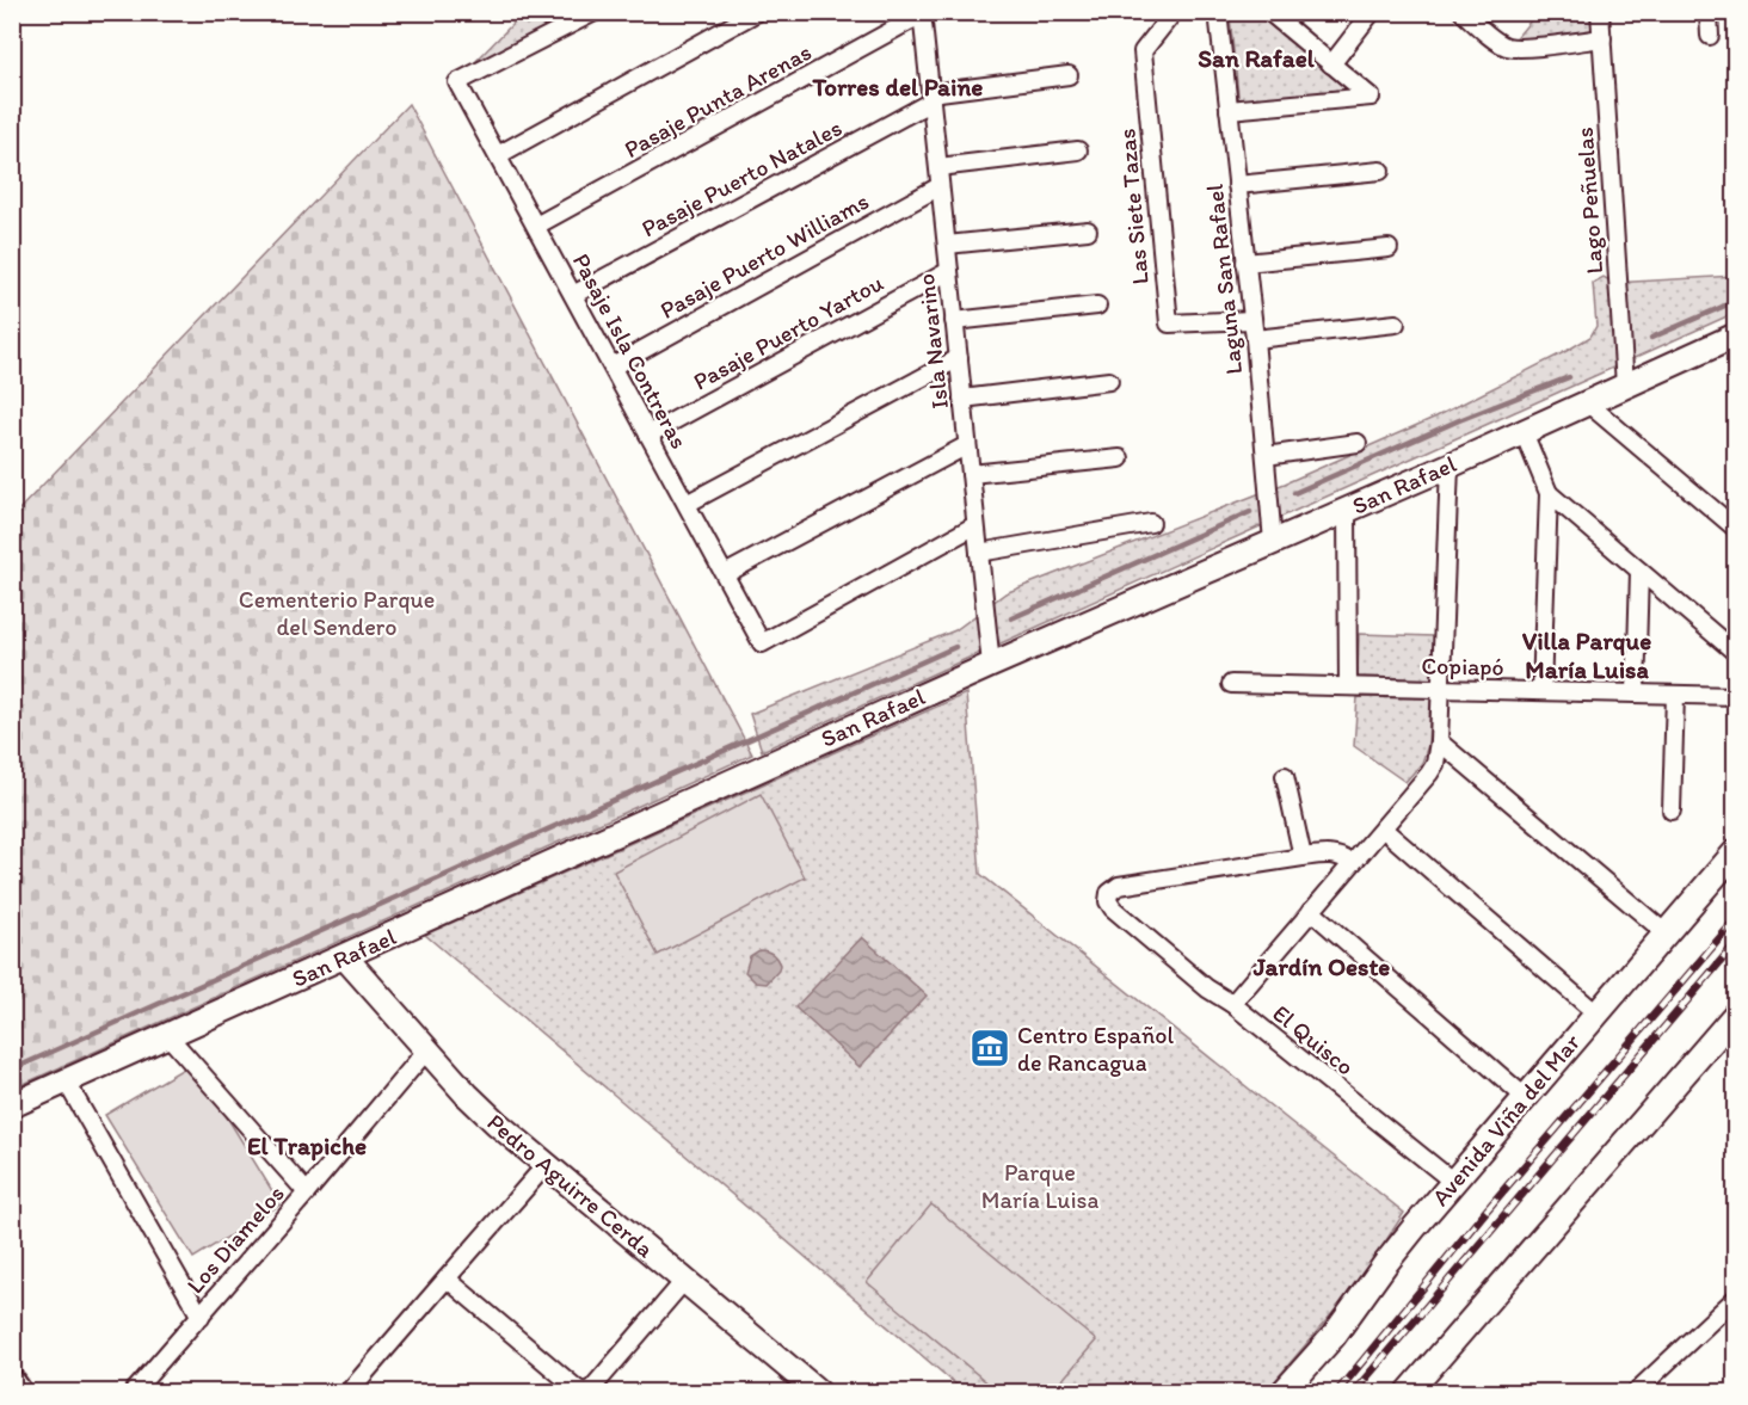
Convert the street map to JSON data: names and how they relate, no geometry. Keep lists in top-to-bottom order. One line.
{"streets":{"street":["Pasaje Punta Arenas","Pasaje Puerto Natales","Lago Peñuelas","Las Siete Tazas","Pasaje Puerto Williams","Laguna San Rafael","Pasaje Puerto Yartou","Isla Navarino","Pasaje Isla Contreras","San Rafael","Copiapó","El Quisco","Avenida Viña del Mar","Pedro Aguirre Cerda","Los Diamelos"]},"crossings":[["Pasaje Punta Arenas","Isla Navarino"],["Pasaje Punta Arenas","Pasaje Isla Contreras"],["Pasaje Puerto Natales","Isla Navarino"],["Pasaje Puerto Natales","Pasaje Isla Contreras"],["Lago Peñuelas","San Rafael"],["Las Siete Tazas","Laguna San Rafael"],["Pasaje Puerto Williams","Isla Navarino"],["Pasaje Puerto Williams","Pasaje Isla Contreras"],["Laguna San Rafael","San Rafael"],["Pasaje Puerto Yartou","Isla Navarino"],["Pasaje Puerto Yartou","Pasaje Isla Contreras"],["Isla Navarino","Pasaje Isla Contreras"],["Isla Navarino","San Rafael"],["San Rafael","Pedro Aguirre Cerda"],["El Quisco","Avenida Viña del Mar"],["Pedro Aguirre Cerda","Los Diamelos"]],"districts":["San Rafael","Torres del Paine","Villa Parque María Luisa","Jardín Oeste","El Trapiche"],"parks":["Cementerio Parque del Sendero","Parque María Luisa"],"places":{"museum":["Centro Español de Rancagua"]}}
